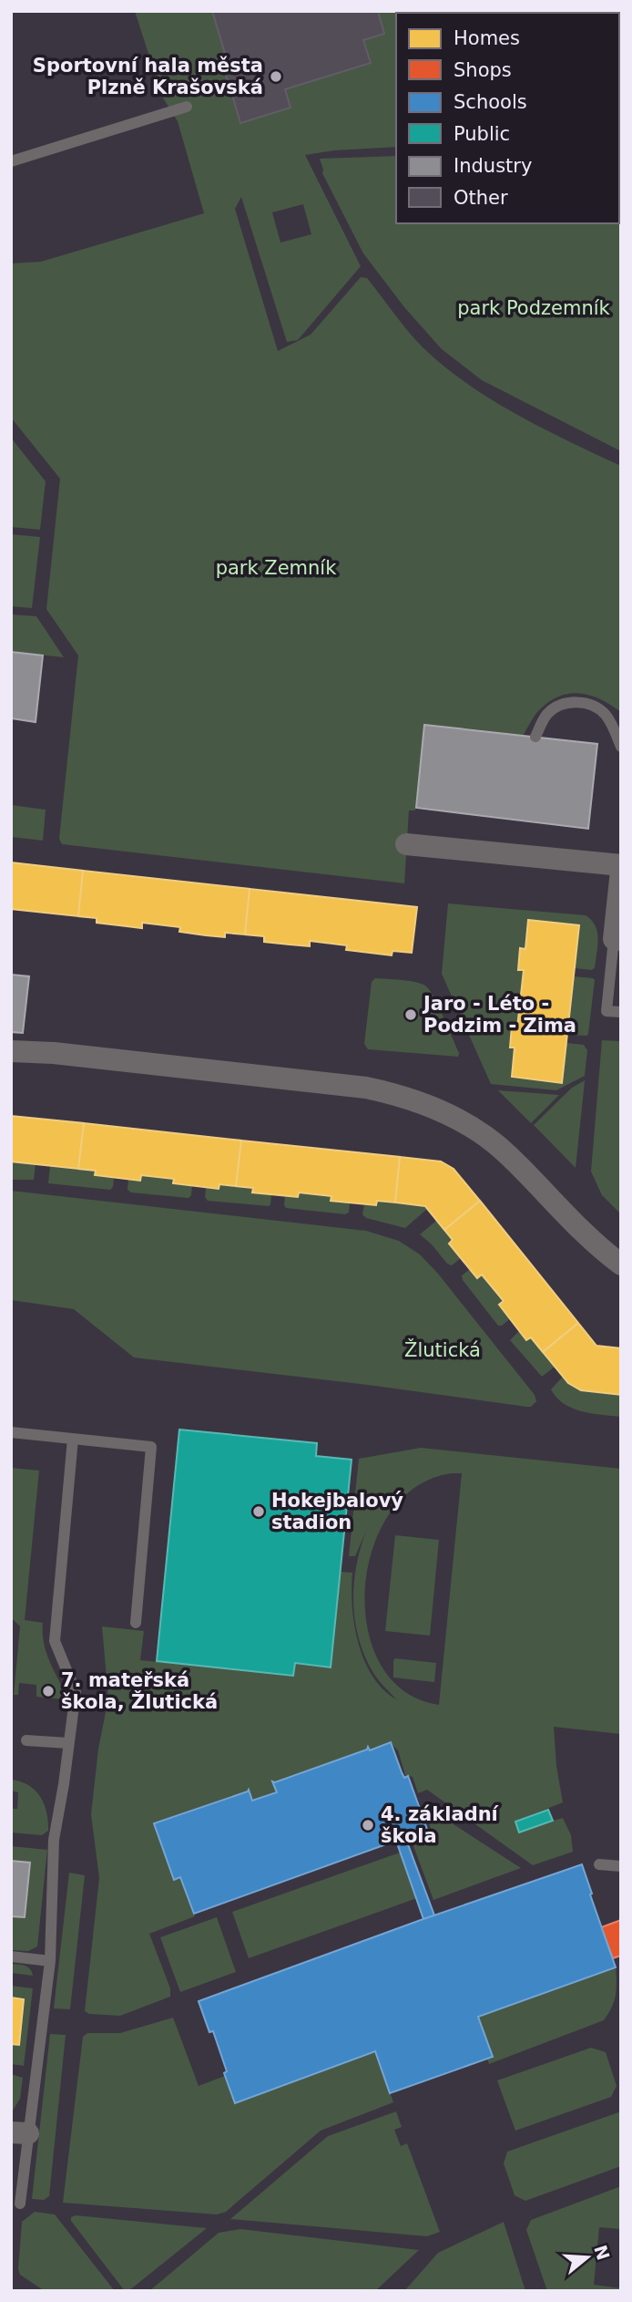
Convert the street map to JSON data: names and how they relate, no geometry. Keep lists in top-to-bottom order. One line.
{"parks":["park Podzemník","park Zemník","Žlutická"],"places":["Sportovní hala města Plzně Krašovská","Jaro - Léto - Podzim - Zima","Hokejbalový stadion","7. mateřská škola, Žlutická","4. základní škola"],"legend":["Homes","Shops","Schools","Public","Industry","Other"],"north":"right"}
